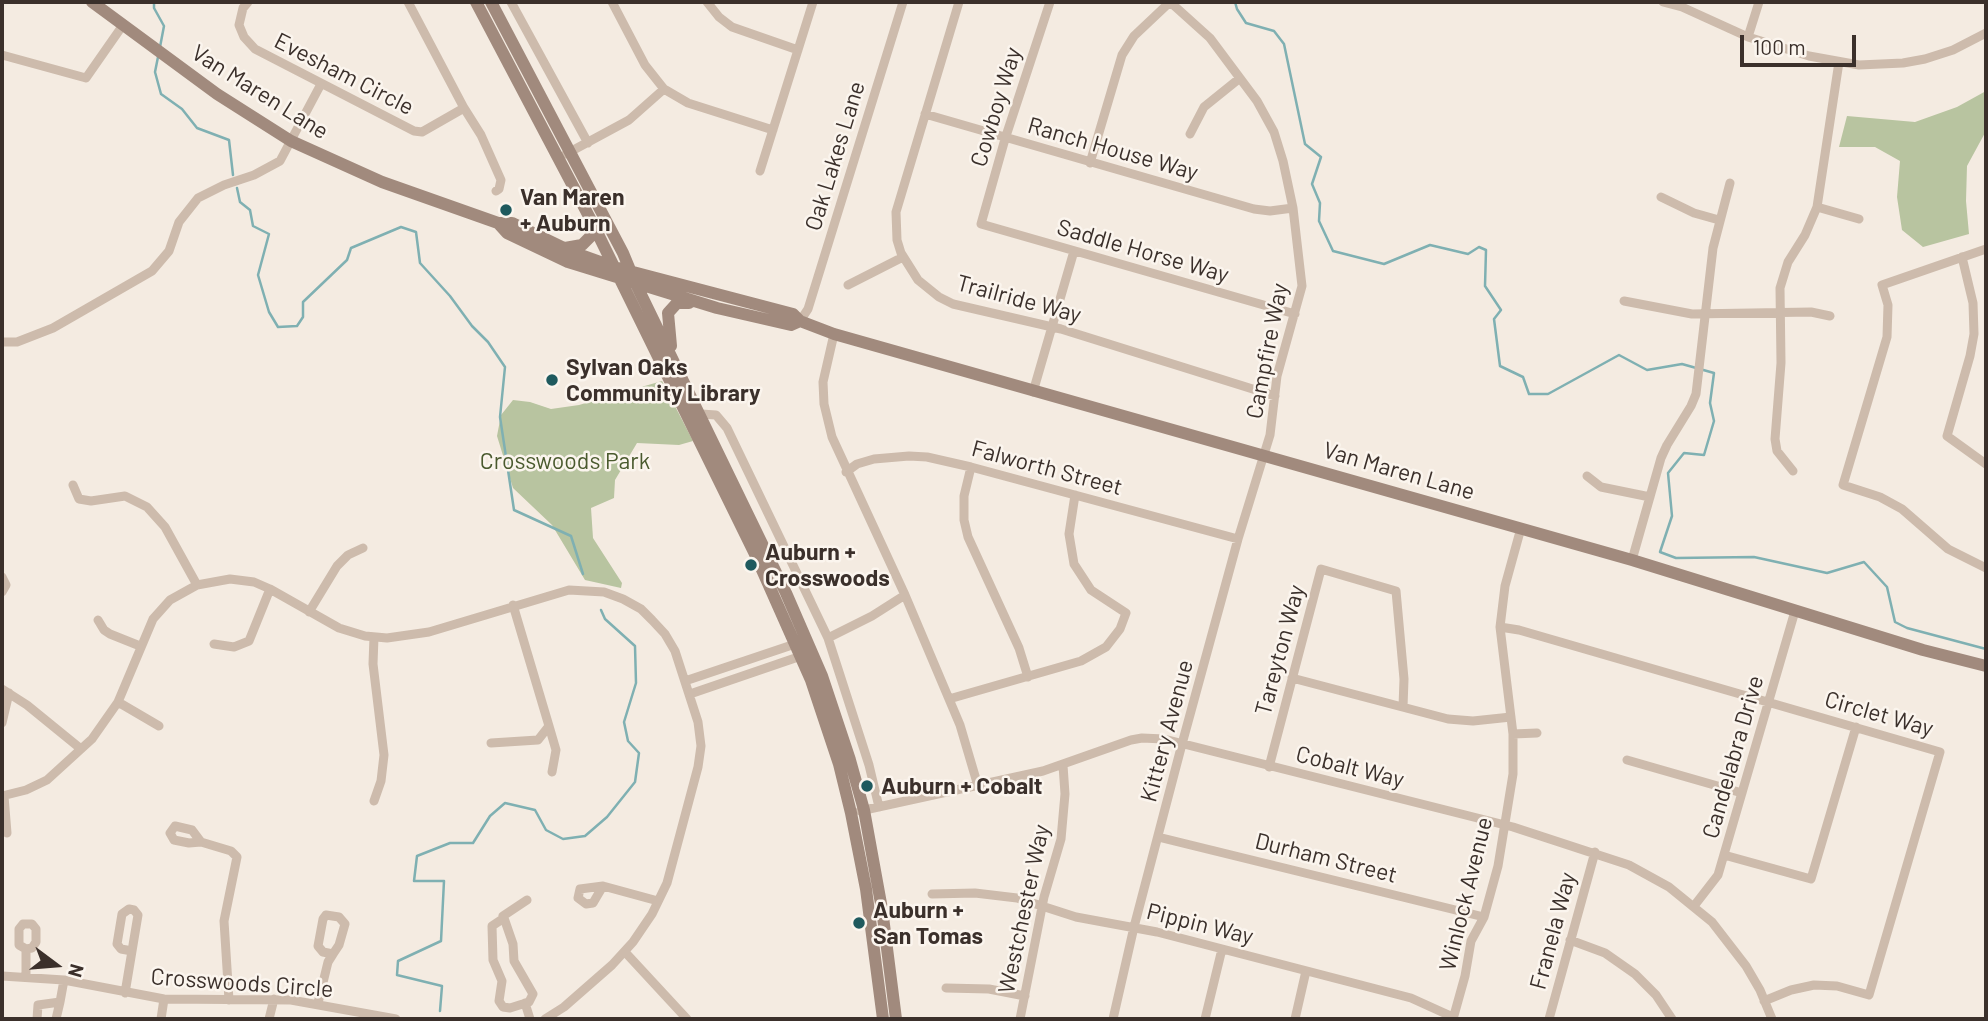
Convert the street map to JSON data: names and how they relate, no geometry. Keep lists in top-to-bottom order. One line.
{"streets":{"main road":["Van Maren Lane"],"street":["Evesham Circle","Cowboy Way","Ranch House Way","Oak Lakes Lane","Saddle Horse Way","Trailride Way","Campfire Way","Falworth Street","Tareyton Way","Circlet Way","Kittery Avenue","Candelabra Drive","Cobalt Way","Durham Street","Winlock Avenue","Westchester Way","Pippin Way","Franela Way","Crosswoods Circle"]},"crossings":[["Van Maren Lane","Oak Lakes Lane"],["Van Maren Lane","Campfire Way"],["Van Maren Lane","Kittery Avenue"],["Van Maren Lane","Candelabra Drive"],["Van Maren Lane","Winlock Avenue"],["Cowboy Way","Ranch House Way"],["Cowboy Way","Saddle Horse Way"],["Ranch House Way","Trailride Way"],["Ranch House Way","Campfire Way"],["Saddle Horse Way","Campfire Way"],["Trailride Way","Campfire Way"],["Campfire Way","Kittery Avenue"],["Falworth Street","Kittery Avenue"],["Tareyton Way","Cobalt Way"],["Circlet Way","Candelabra Drive"],["Circlet Way","Cobalt Way"],["Circlet Way","Winlock Avenue"],["Kittery Avenue","Cobalt Way"],["Kittery Avenue","Durham Street"],["Kittery Avenue","Pippin Way"],["Candelabra Drive","Cobalt Way"],["Cobalt Way","Winlock Avenue"],["Cobalt Way","Westchester Way"],["Cobalt Way","Franela Way"],["Durham Street","Winlock Avenue"],["Winlock Avenue","Pippin Way"],["Westchester Way","Pippin Way"]],"parks":["Crosswoods Park"],"places":["Van Maren + Auburn","Sylvan Oaks Community Library","Auburn + Crosswoods","Auburn + Cobalt","Auburn + San Tomas"],"scale_bar":"100 m","north":"right"}
